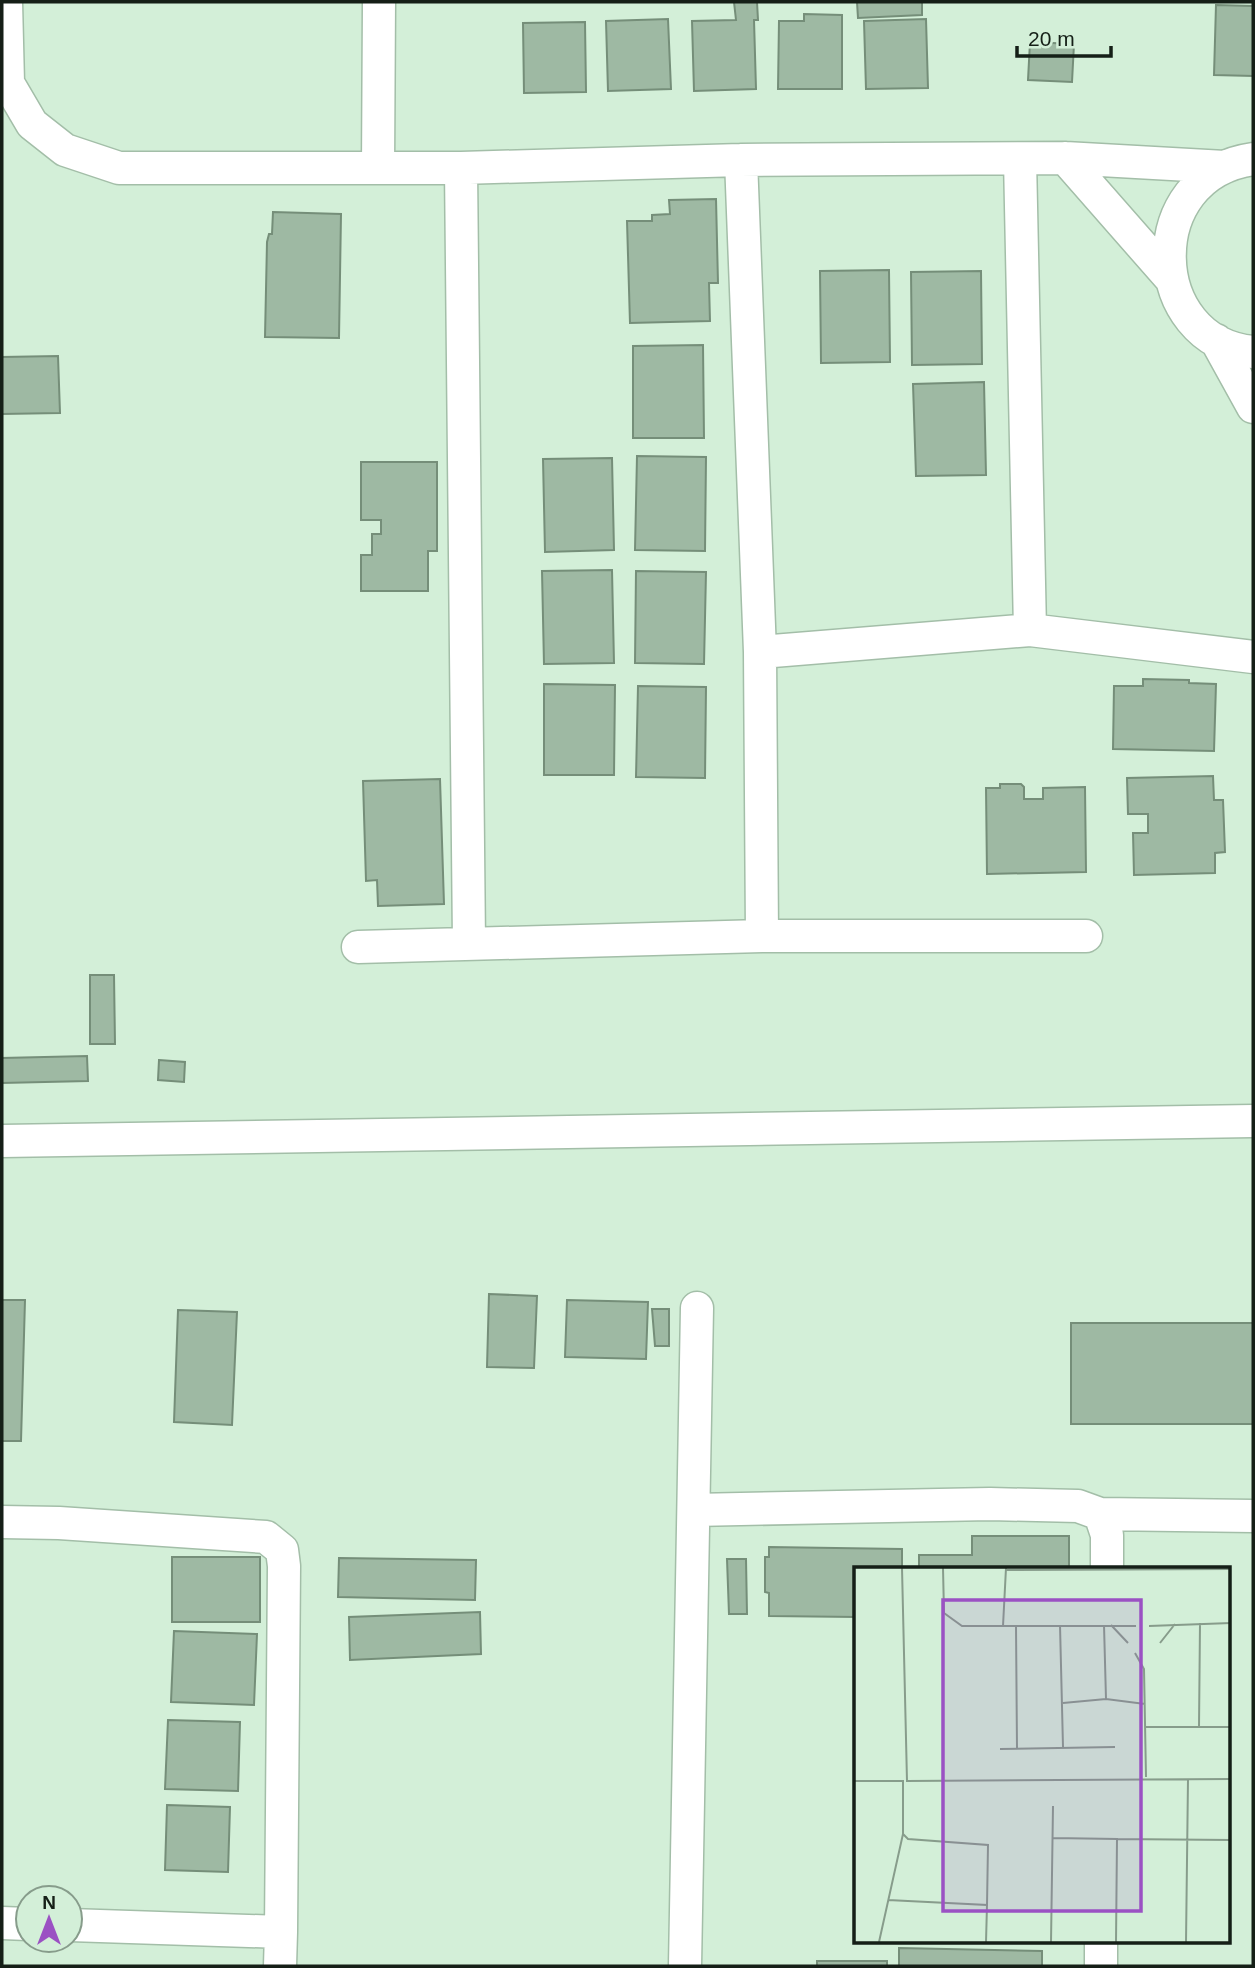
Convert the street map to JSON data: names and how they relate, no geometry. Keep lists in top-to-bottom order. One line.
{"scale_bar":"20 m","north":"top"}
